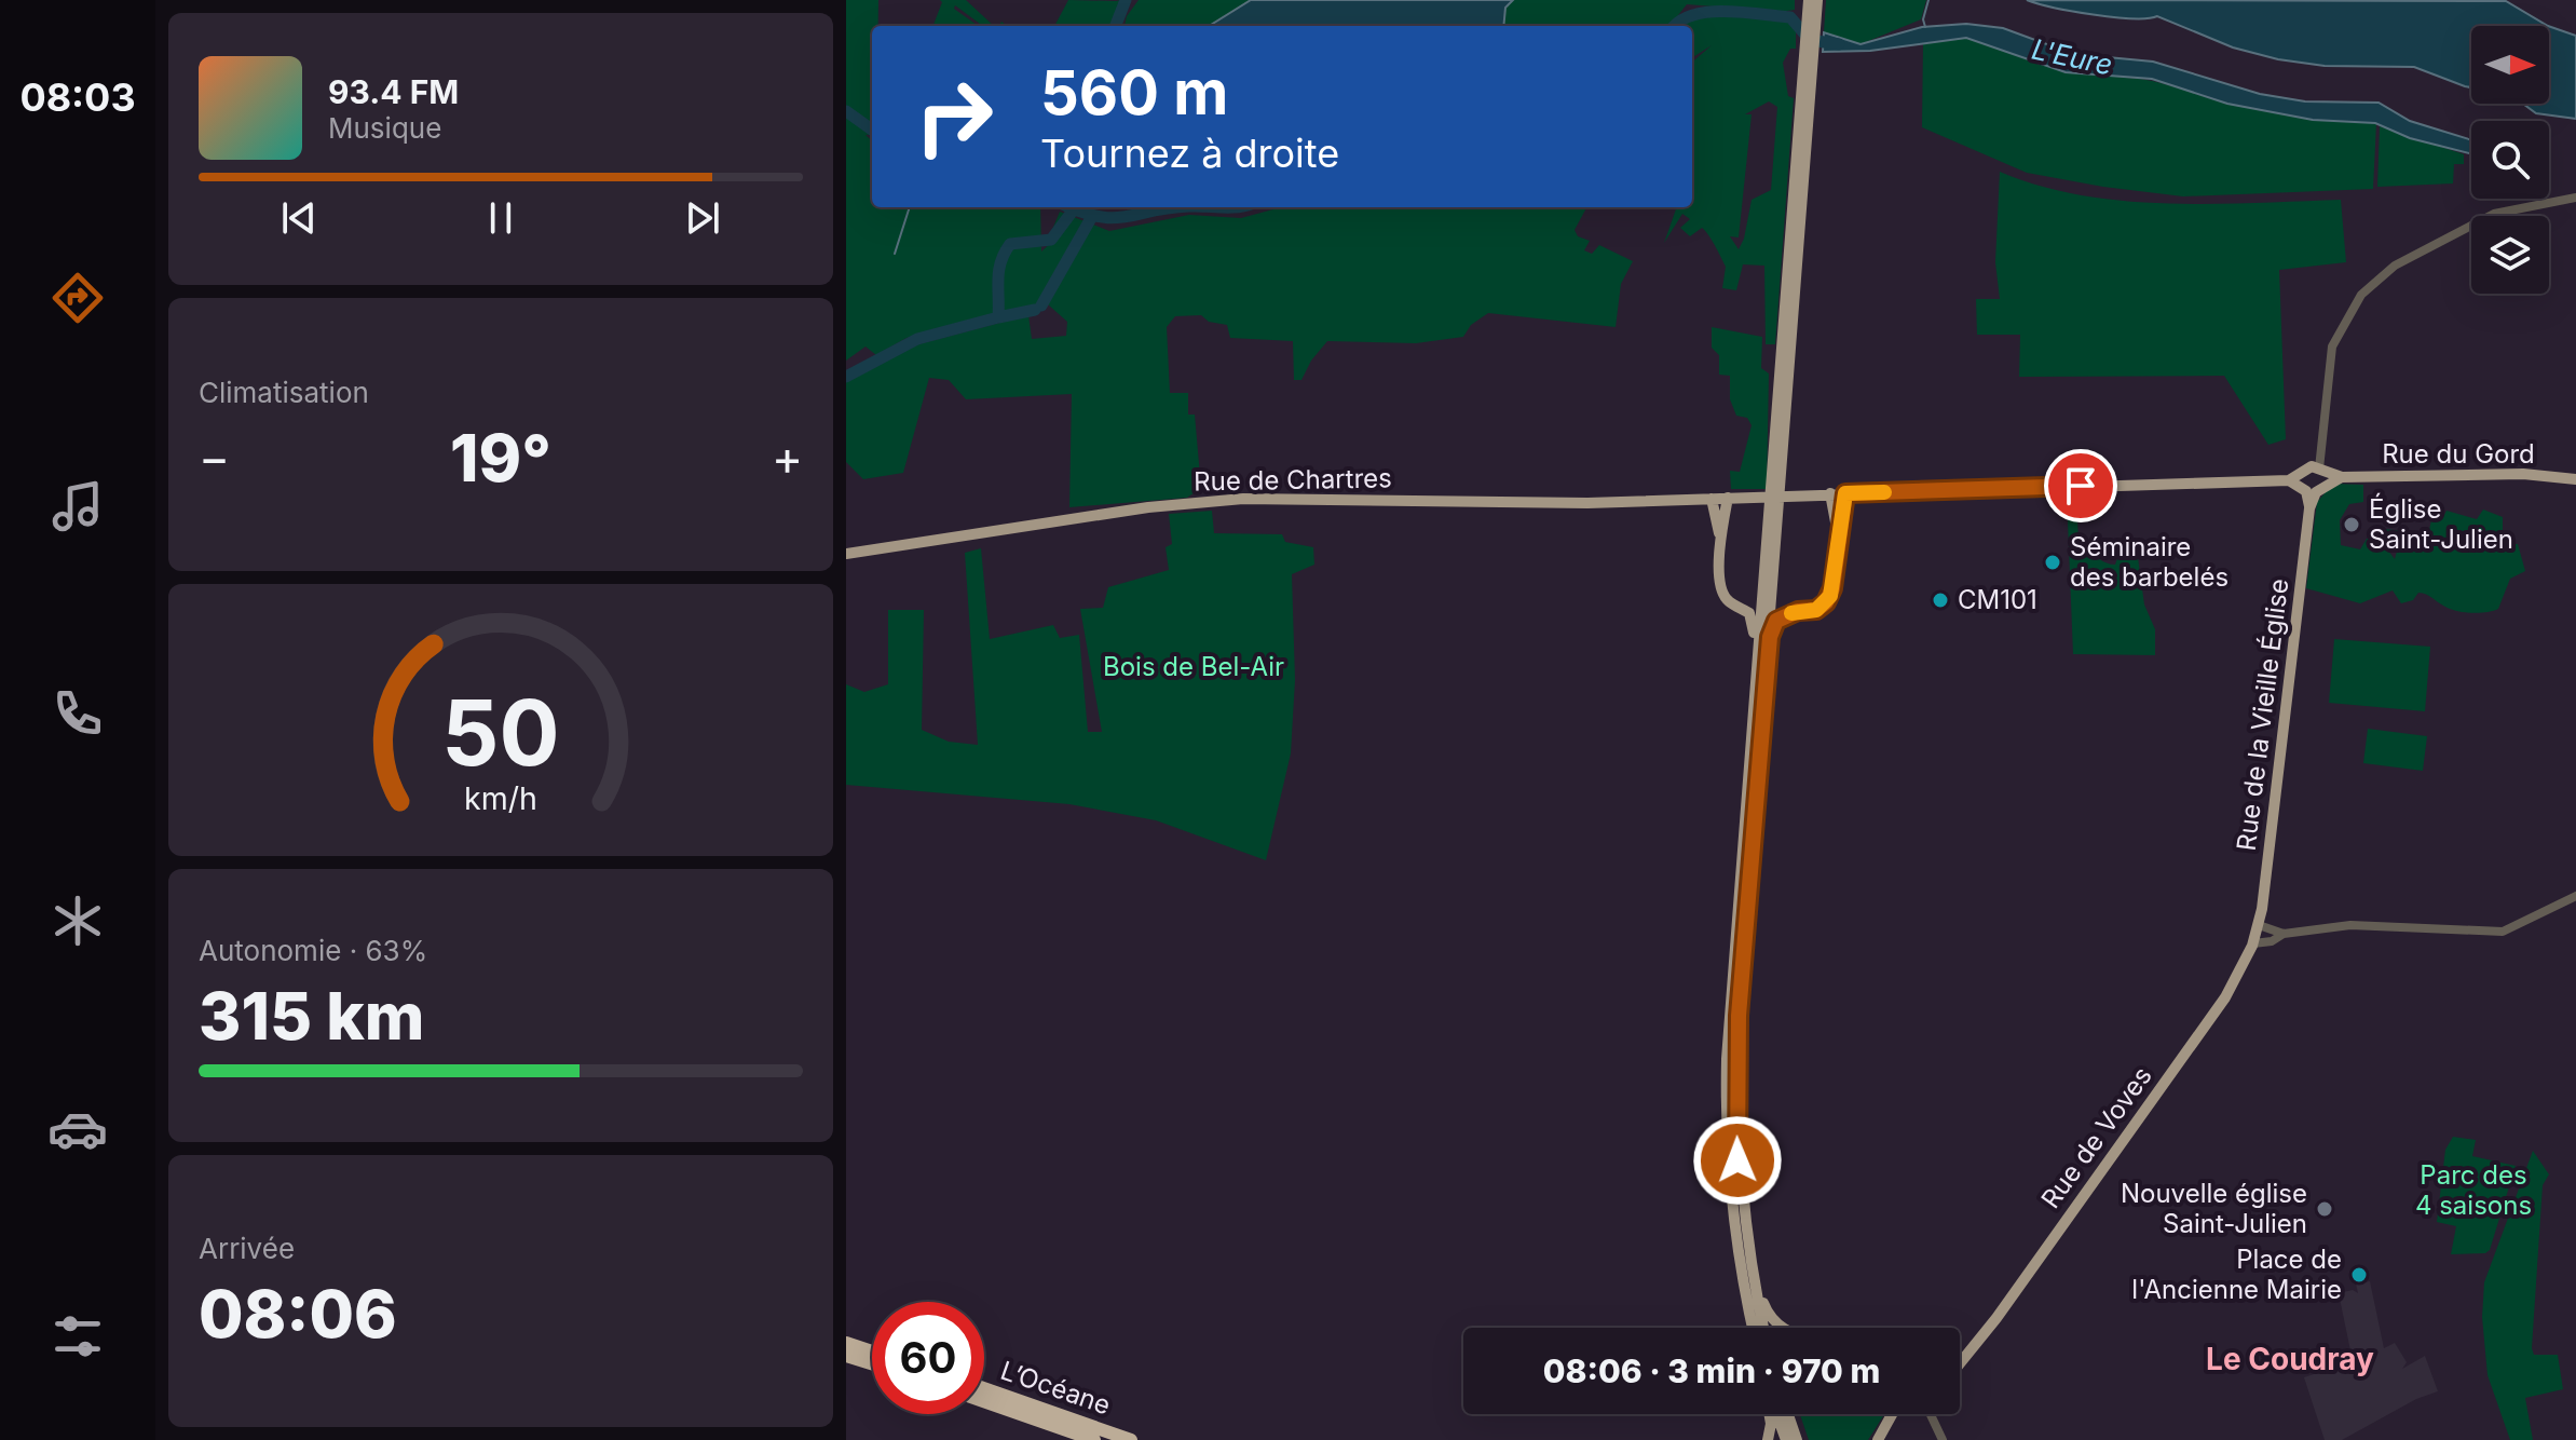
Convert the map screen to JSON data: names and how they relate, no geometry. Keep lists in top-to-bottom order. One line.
{"streets":{"highway":["L’Océane"],"main road":["Rue du Gord","Rue de Chartres","Rue de la Vieille Église","Rue de Voves"]},"crossings":[["Rue du Gord","Rue de Chartres"],["Rue du Gord","Rue de la Vieille Église"],["Rue de Chartres","Rue de la Vieille Église"],["Rue de la Vieille Église","Rue de Voves"]],"districts":["Le Coudray"],"water":["L'Eure"],"parks":["Bois de Bel-Air","Parc des 4 saisons"],"places":["Église Saint-Julien","Séminaire des barbelés","CM101","Nouvelle église Saint-Julien","Place de l'Ancienne Mairie"],"north":"right","page":{"tabs":"08:03","turn":["560 m","Tournez à droite"],"song":["93.4 FM","Musique"],"tile":["Climatisation",["Autonomie · 63%","315 km"],["Arrivée","08:06"]],"heat":["−","19°","+"],"limit":"60","trip":"08:06 · 3 min · 970 m","gauge":["50","km/h"]}}
